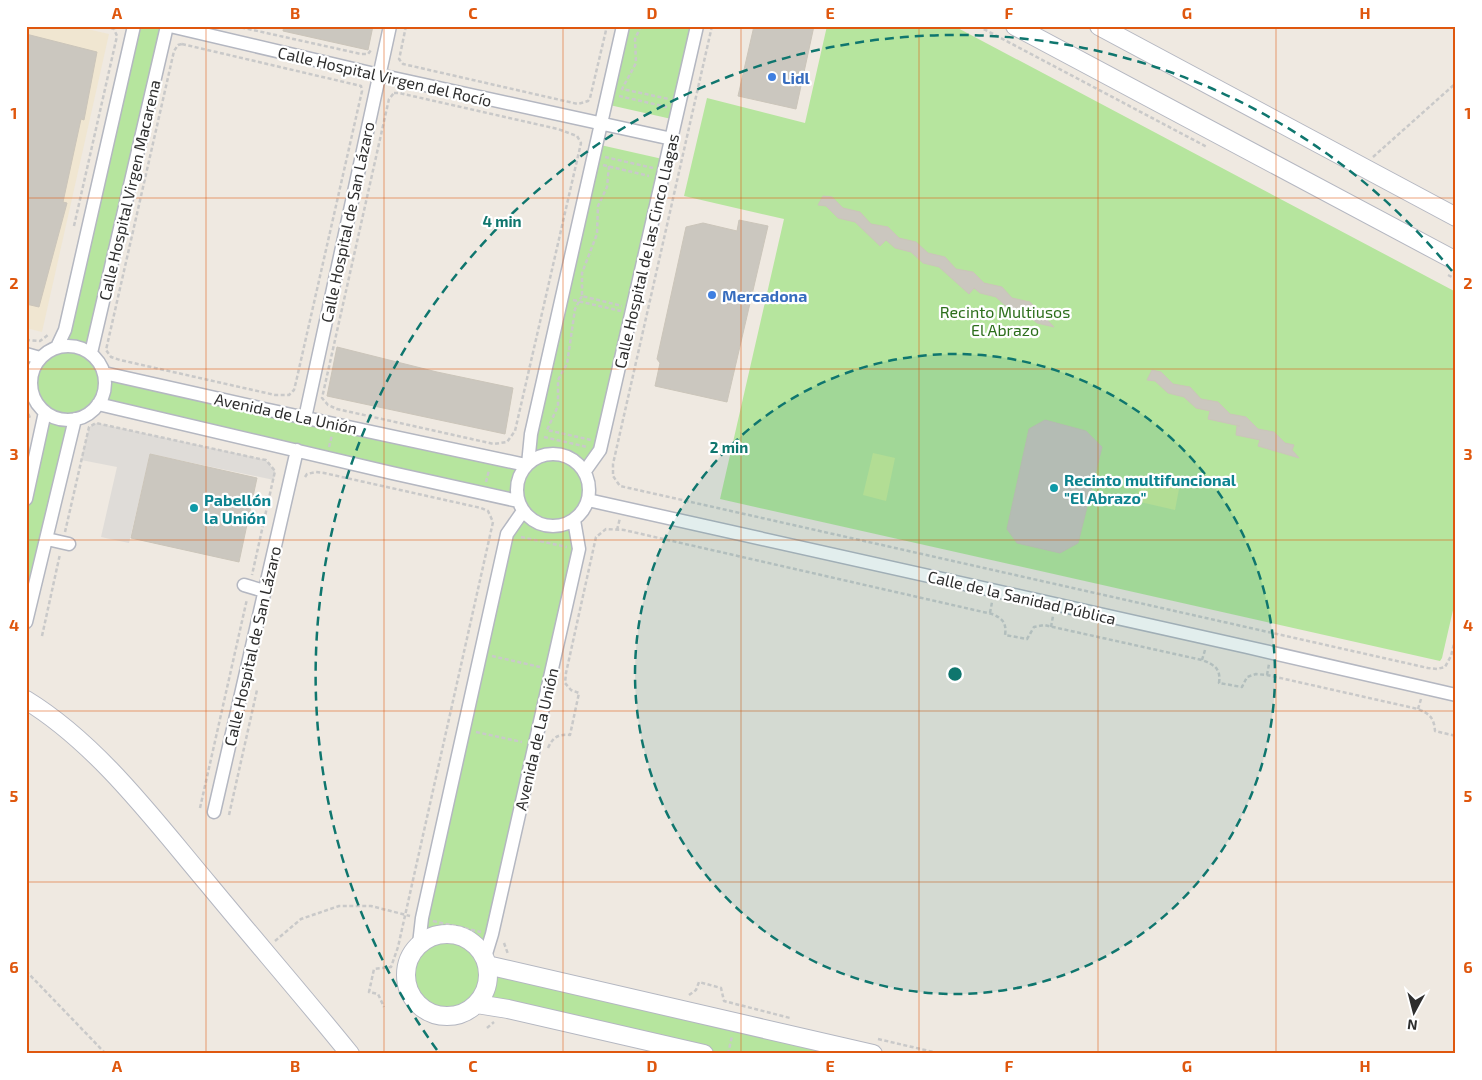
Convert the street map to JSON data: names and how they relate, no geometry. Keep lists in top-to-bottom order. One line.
{"streets":{"street":["Calle Hospital Virgen del Rocío","Calle Hospital Virgen Macarena","Calle Hospital de San Lázaro","Calle Hospital de las Cinco Llagas","Avenida de La Unión","Calle de la Sanidad Pública"]},"crossings":[["Calle Hospital Virgen del Rocío","Calle Hospital Virgen Macarena"],["Calle Hospital Virgen del Rocío","Calle Hospital de San Lázaro"],["Calle Hospital Virgen del Rocío","Calle Hospital de las Cinco Llagas"],["Calle Hospital Virgen Macarena","Avenida de La Unión"],["Calle Hospital de San Lázaro","Avenida de La Unión"],["Calle Hospital de las Cinco Llagas","Avenida de La Unión"],["Calle Hospital de las Cinco Llagas","Calle de la Sanidad Pública"],["Avenida de La Unión","Calle de la Sanidad Pública"]],"parks":["Recinto Multiusos El Abrazo"],"places":["Lidl","Mercadona","Recinto multifuncional \"El Abrazo\"","Pabellón la Unión"],"north":"bottom","grid":{"columns":["A","B","C","D","E","F","G","H"],"rows":["1","2","3","4","5","6"]},"rings":["4 min","2 min"]}
